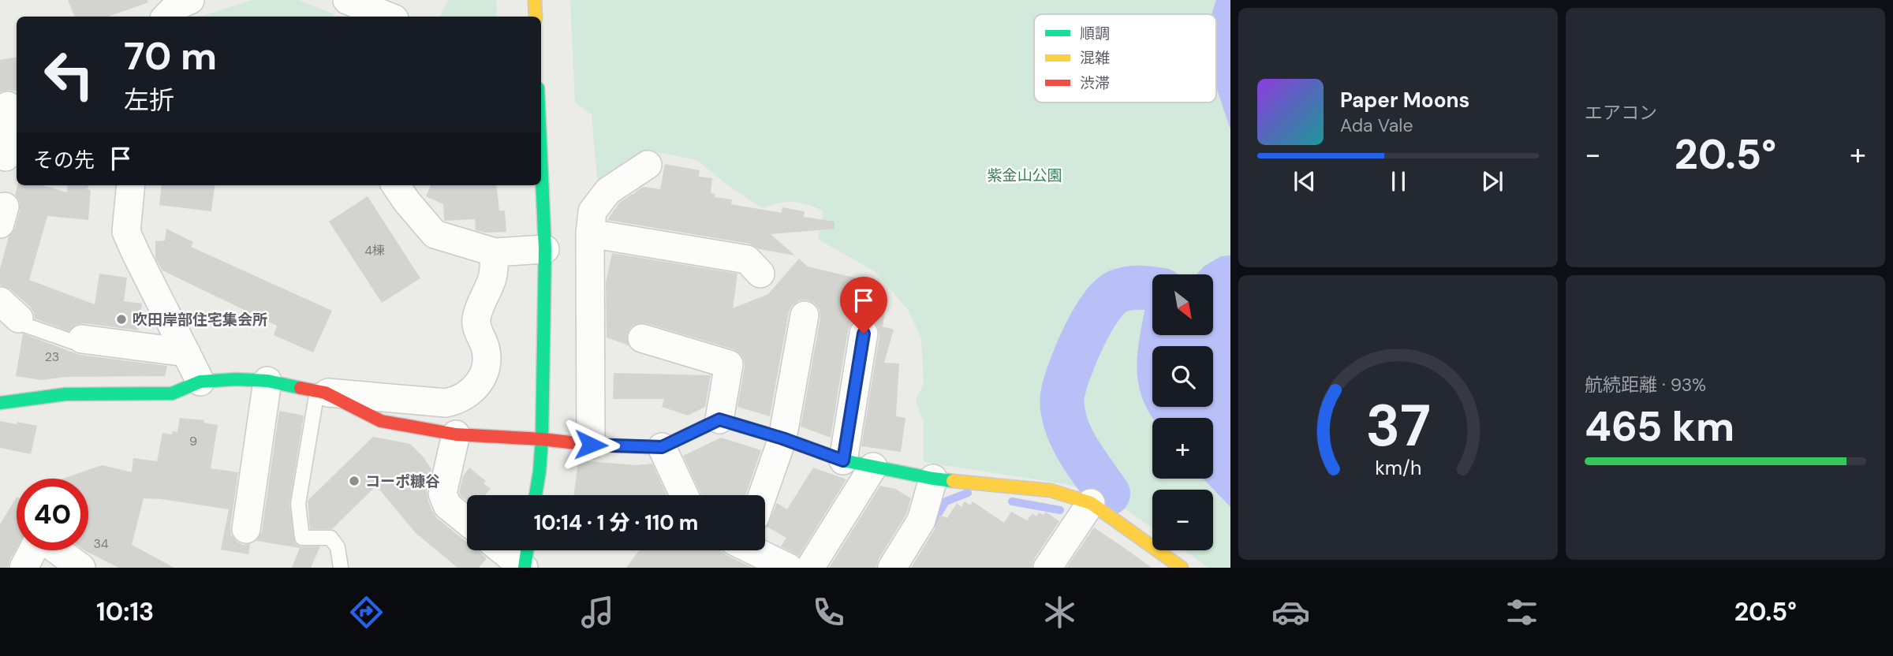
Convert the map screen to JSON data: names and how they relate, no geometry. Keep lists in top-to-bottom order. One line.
{"parks":["紫金山公園"],"places":["吹田岸部住宅集会所","コーポ糠谷"],"house_numbers":["4棟","23","9","34"],"legend":["順調","混雑","渋滞"],"north":"bottom right","page":{"tile":["エアコン",["航続距離 · 93%","465 km"]],"turn":["70 m","左折"],"song":["Paper Moons","Ada Vale"],"then":"その先","heat":["−","20.5°","+"],"map_buttons":["+","−"],"limit":"40","trip":"10:14 · 1 分 · 110 m","tabs":["10:13","20.5°"],"gauge":["37","km/h"]}}
